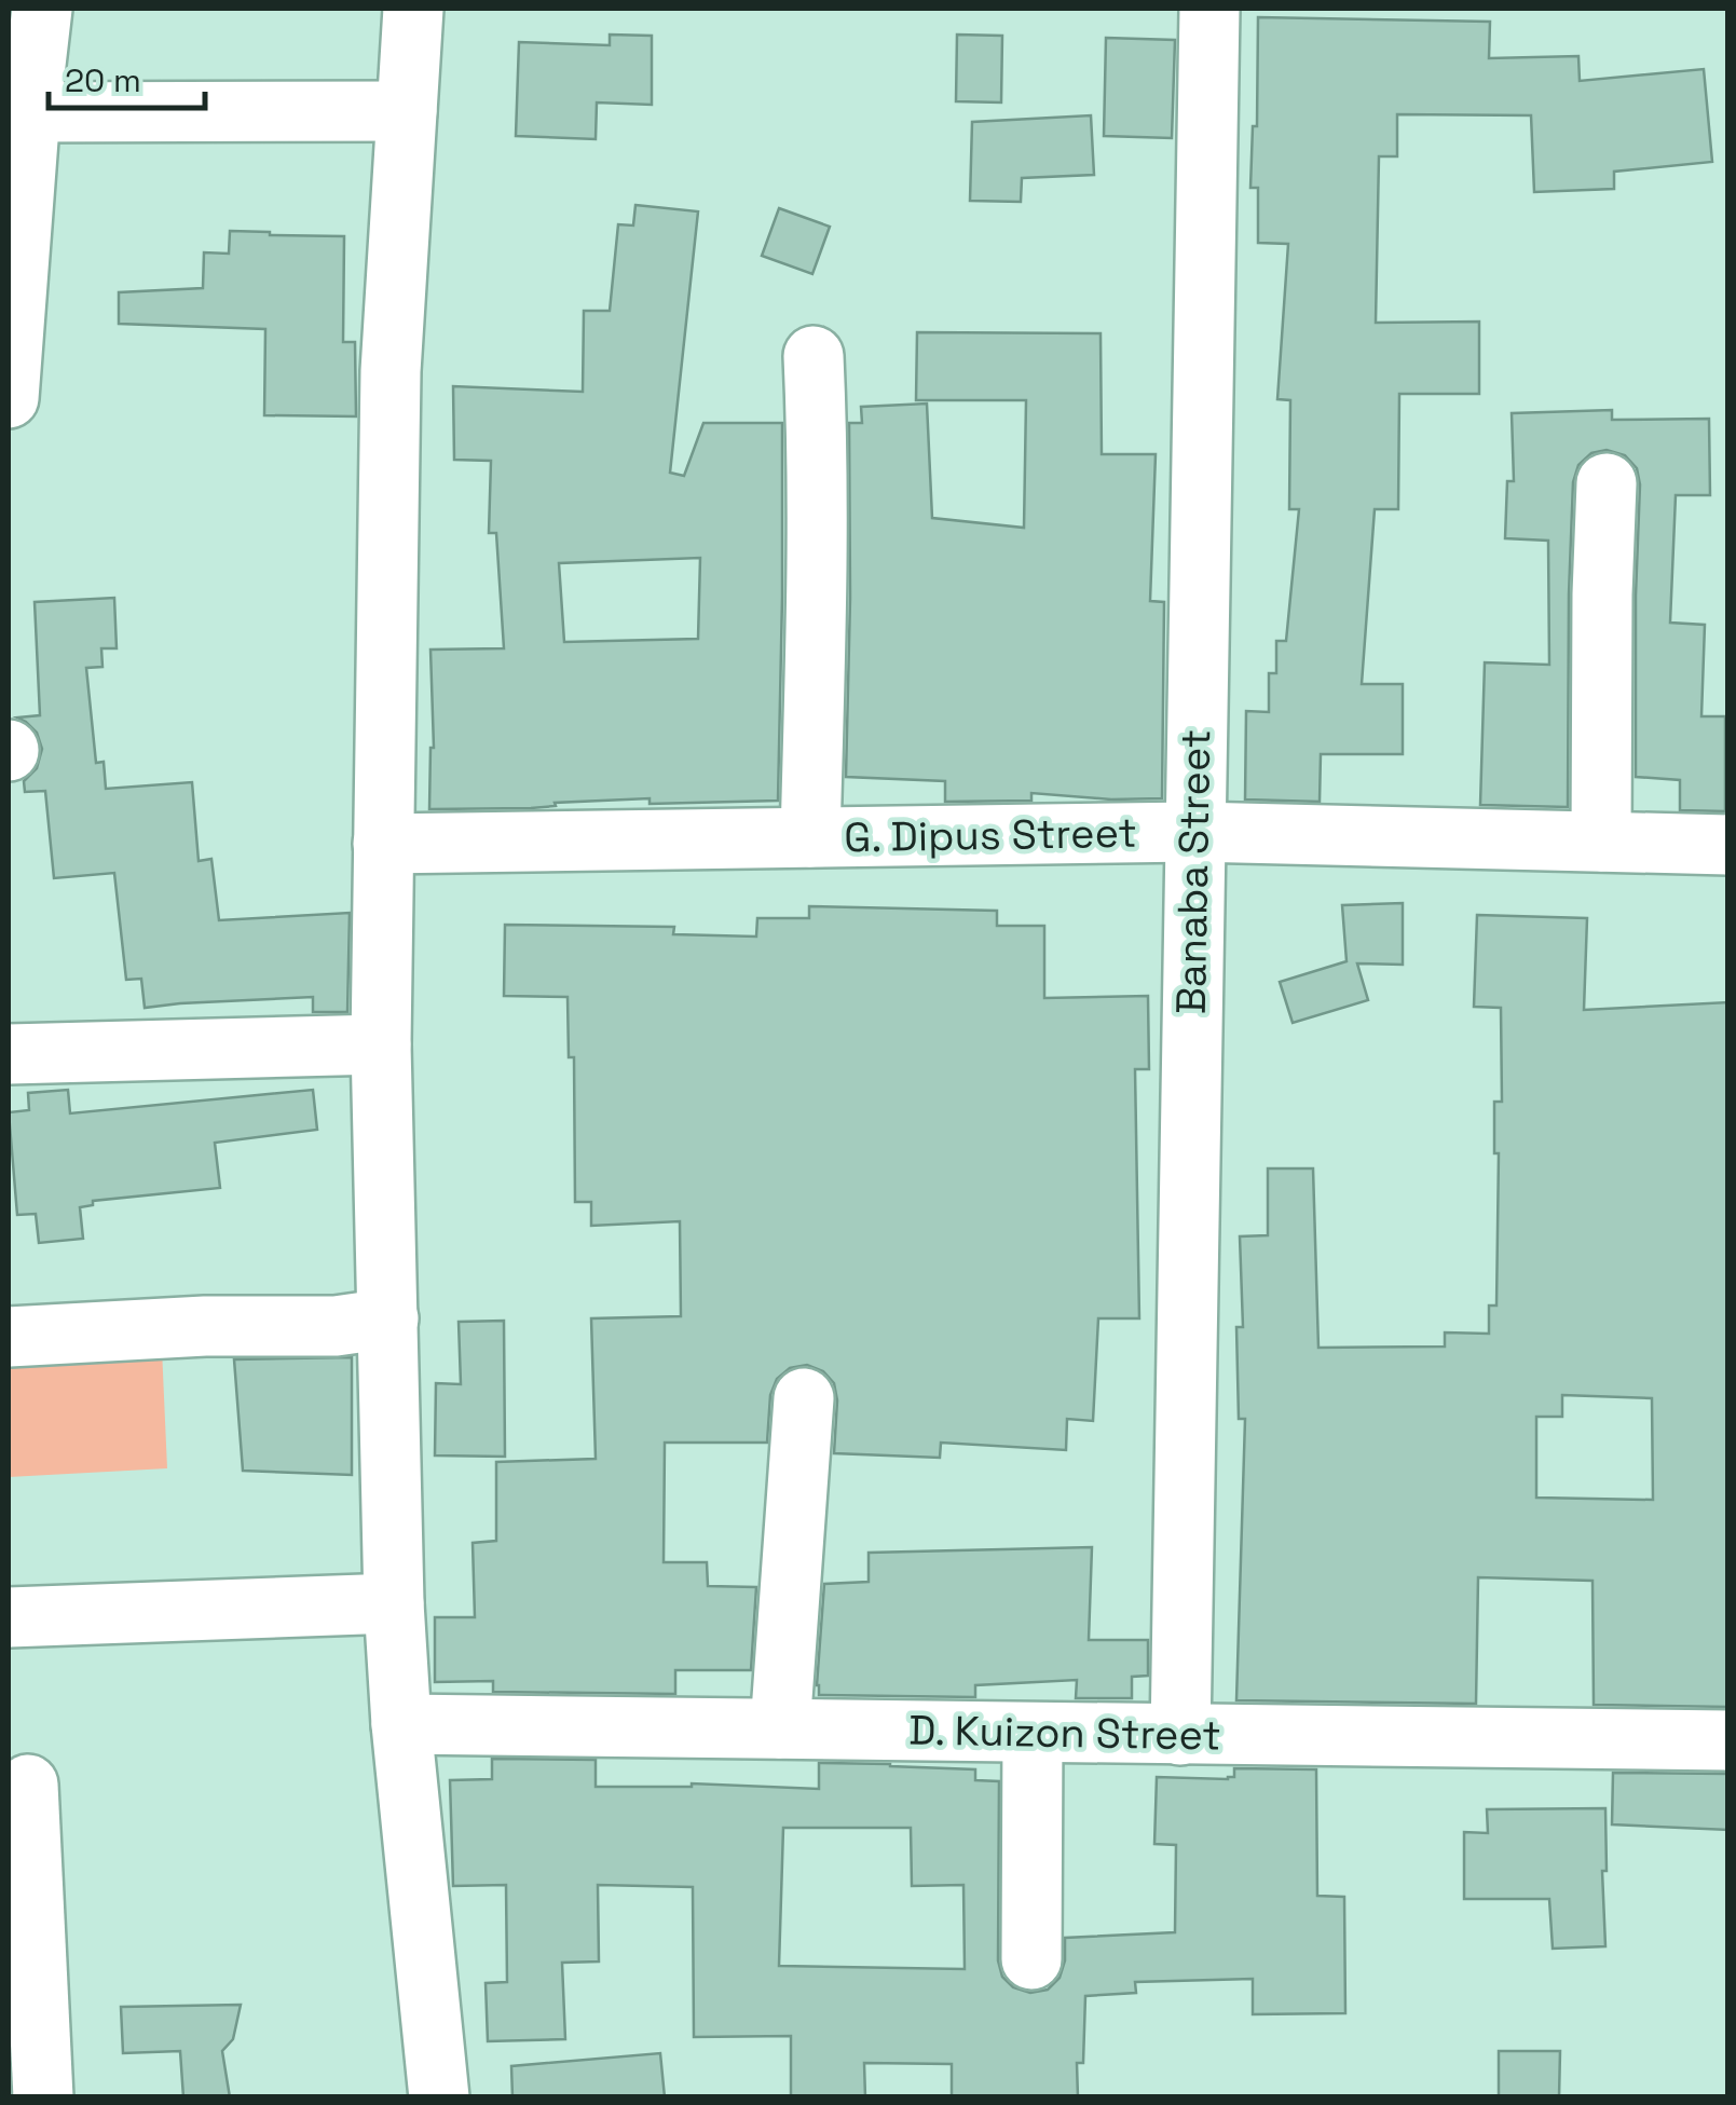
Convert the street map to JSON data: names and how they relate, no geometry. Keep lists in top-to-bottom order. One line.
{"streets":{"street":["G. Dipus Street","Banaba Street","D. Kuizon Street"]},"crossings":[["G. Dipus Street","Banaba Street"],["Banaba Street","D. Kuizon Street"]],"scale_bar":"20 m"}
